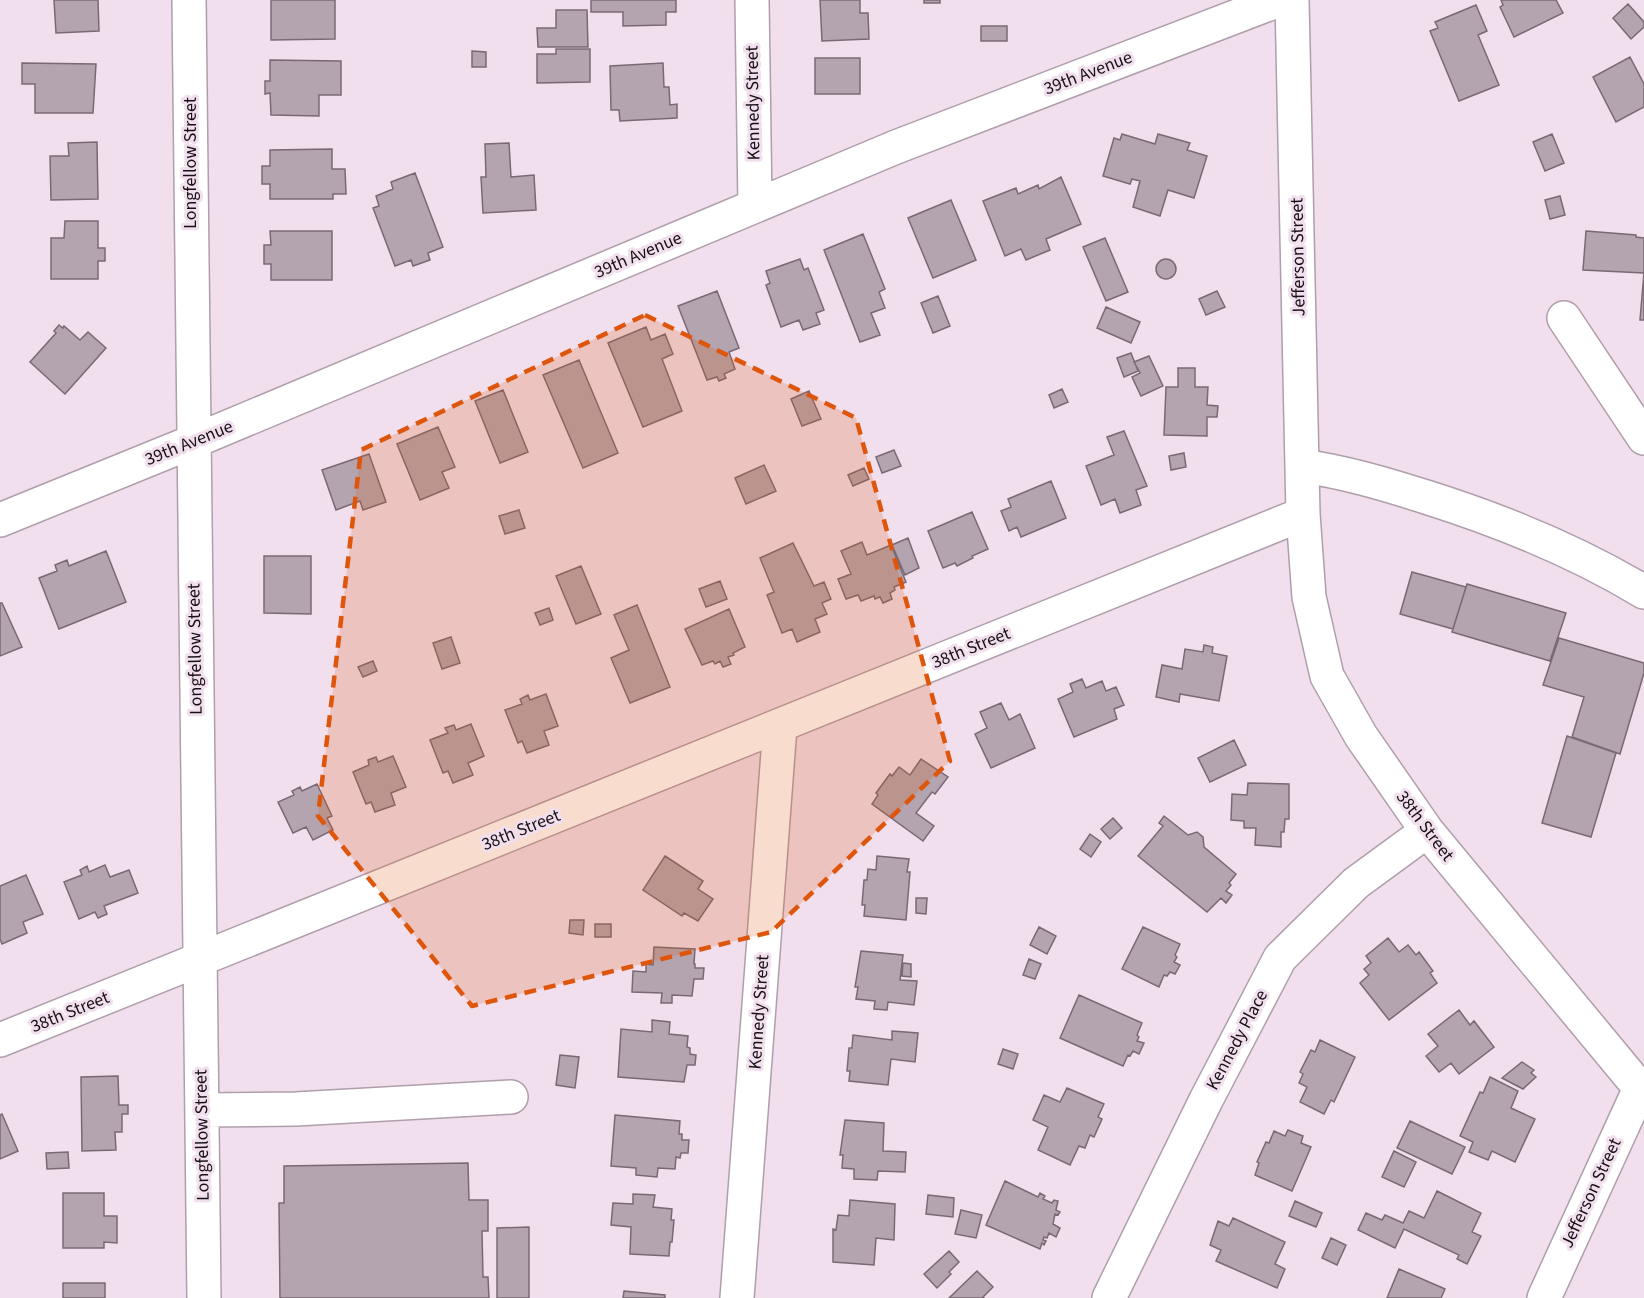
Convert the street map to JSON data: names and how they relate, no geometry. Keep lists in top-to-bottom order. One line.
{"streets":{"street":["39th Avenue","Kennedy Street","Longfellow Street","Jefferson Street","38th Street","Kennedy Place"]},"crossings":[["39th Avenue","Kennedy Street"],["39th Avenue","Longfellow Street"],["Kennedy Street","38th Street"],["Longfellow Street","38th Street"],["Jefferson Street","38th Street"],["38th Street","Kennedy Place"]]}
